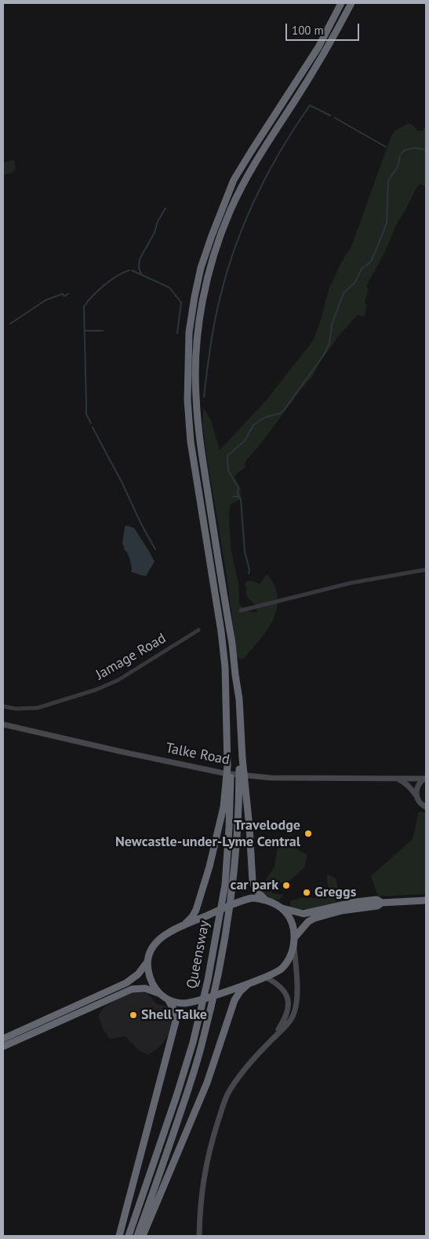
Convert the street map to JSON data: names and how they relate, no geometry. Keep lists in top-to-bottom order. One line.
{"streets":{"highway":["Queensway"],"street":["Jamage Road","Talke Road"]},"places":["Travelodge Newcastle-under-Lyme Central","car park","Greggs","Shell Talke"],"scale_bar":"100 m"}
